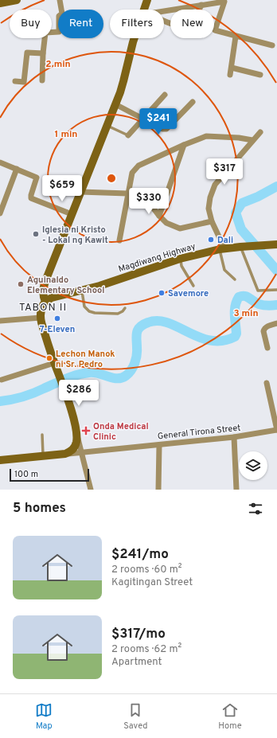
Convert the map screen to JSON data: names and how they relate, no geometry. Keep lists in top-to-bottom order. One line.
{"streets":{"main road":["Magdiwang Highway"],"street":["General Tirona Street"]},"districts":["TABON II"],"places":{"other":["Iglesia ni Kristo - Lokal ng Kawit","Dali","Aguinaldo Elementary School","Savemore","7-Eleven","Lechon Manok ni Sr. Pedro"],"health":["Onda Medical Clinic"]},"scale_bar":"100 m","page":{"chip":["Buy","Rent","Filters","New"],"price":["$241","$317","$659","$330","$286"],"scale":"100 m","heading":"5 homes","list":[{"name":"$241/mo","note":"2 rooms · 60 m² · Kagitingan Street"},{"name":"$317/mo","note":"2 rooms · 62 m² · Apartment"}],"tabs":["Map","Saved","Home"]},"rings":["2 min","1 min","3 min"]}
